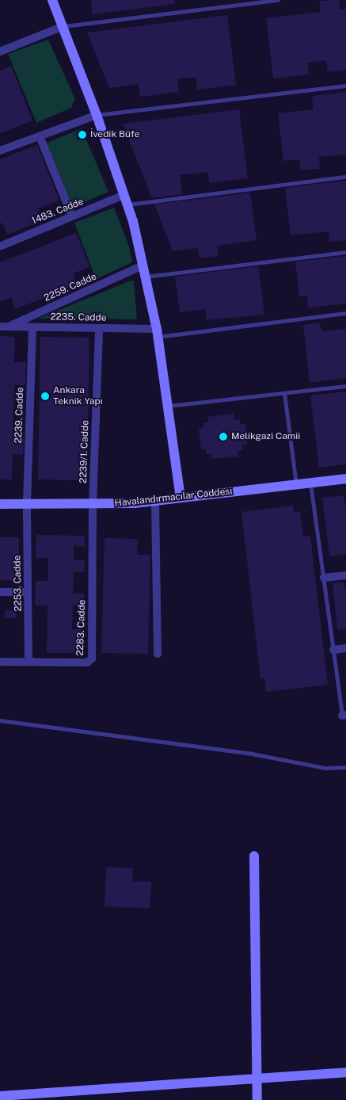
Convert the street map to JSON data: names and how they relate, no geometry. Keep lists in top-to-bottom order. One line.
{"streets":{"street":["1483. Cadde","2259. Cadde","2235. Cadde","2239. Cadde","2239/1. Cadde","Havalandırmacılar Caddesi","2253. Cadde","2283. Cadde"]},"crossings":[["2259. Cadde","2235. Cadde"],["2235. Cadde","2239. Cadde"],["2235. Cadde","2239/1. Cadde"],["2239. Cadde","Havalandırmacılar Caddesi"],["2239. Cadde","2253. Cadde"],["2239/1. Cadde","Havalandırmacılar Caddesi"],["2239/1. Cadde","2283. Cadde"],["Havalandırmacılar Caddesi","2253. Cadde"],["Havalandırmacılar Caddesi","2283. Cadde"],["2253. Cadde","2283. Cadde"]],"places":["İvedik Büfe","Ankara Teknik Yapı","Melikgazi Camii"]}
